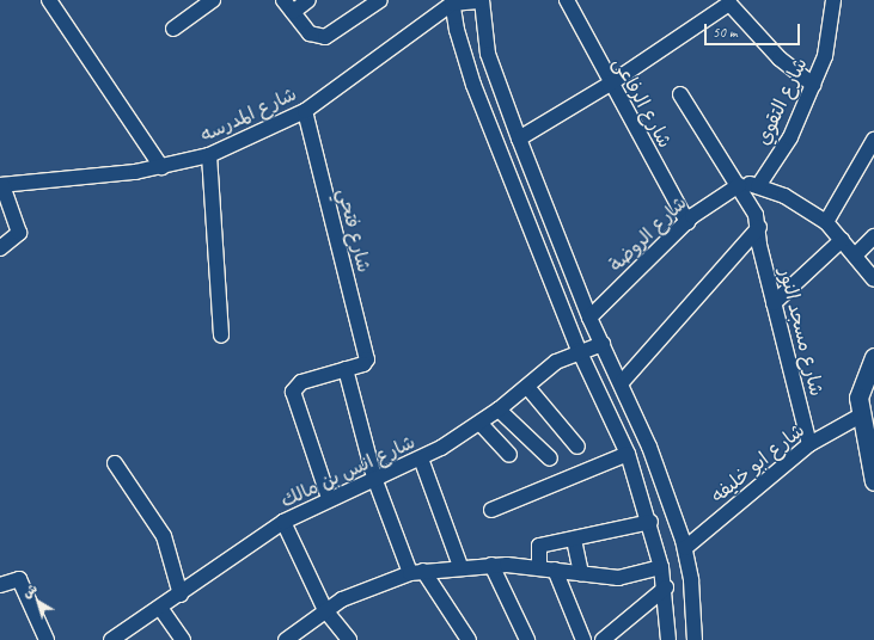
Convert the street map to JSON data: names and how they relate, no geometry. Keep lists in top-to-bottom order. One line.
{"streets":{"street":["شارع التقوي","شارع الرفاعى","شارع المدرسه","شارع فتحي","شارع الروضة","شارع مسجد النور","شارع ابو خليفه","شارع انس بن مالك"]},"crossings":[["شارع الرفاعى","شارع الروضة"],["شارع المدرسه","شارع فتحي"],["شارع الروضة","شارع مسجد النور"],["شارع مسجد النور","شارع ابو خليفه"]],"scale_bar":"50 m","north":"top left"}
